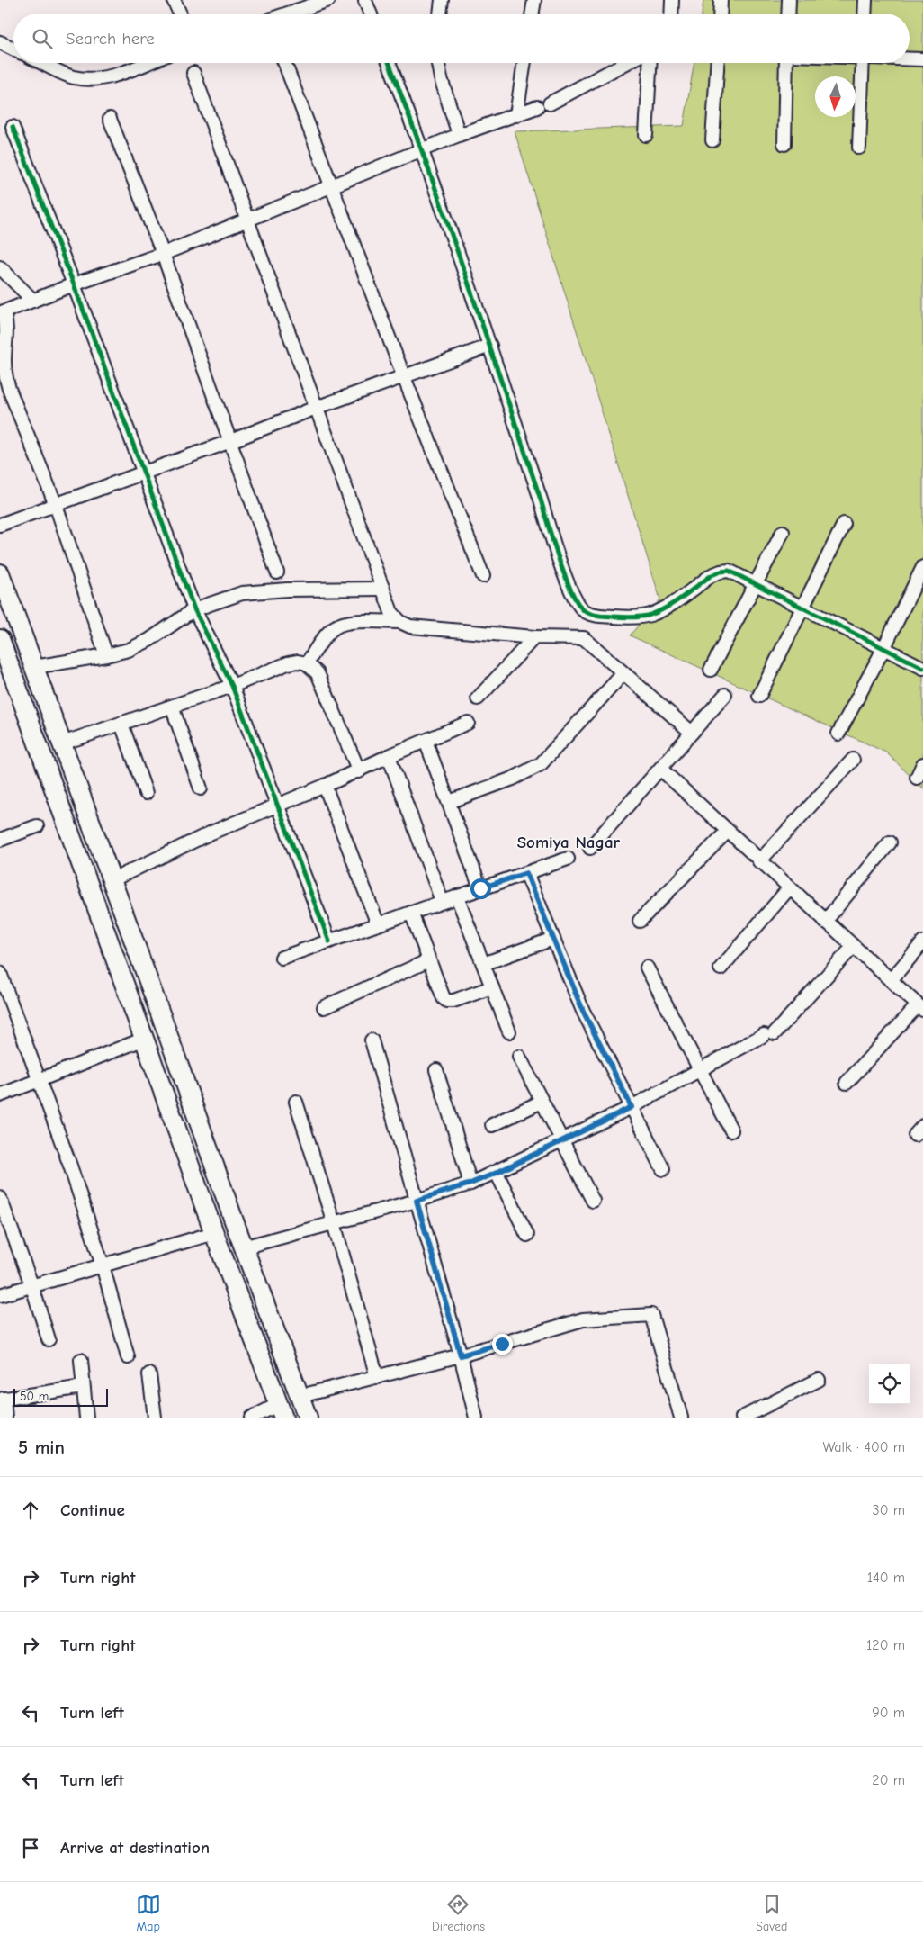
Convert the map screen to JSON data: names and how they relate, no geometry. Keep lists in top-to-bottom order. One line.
{"districts":["Somiya Nagar"],"scale_bar":"50 m","north":"bottom","page":{"search":"Search here","scale":"50 m","heading":["5 min","Walk · 400 m"],"list":[["Continue","30 m"],["Turn right","140 m"],["Turn right","120 m"],["Turn left","90 m"],["Turn left","20 m"],"Arrive at destination"],"nav":["Map","Directions","Saved"]}}
